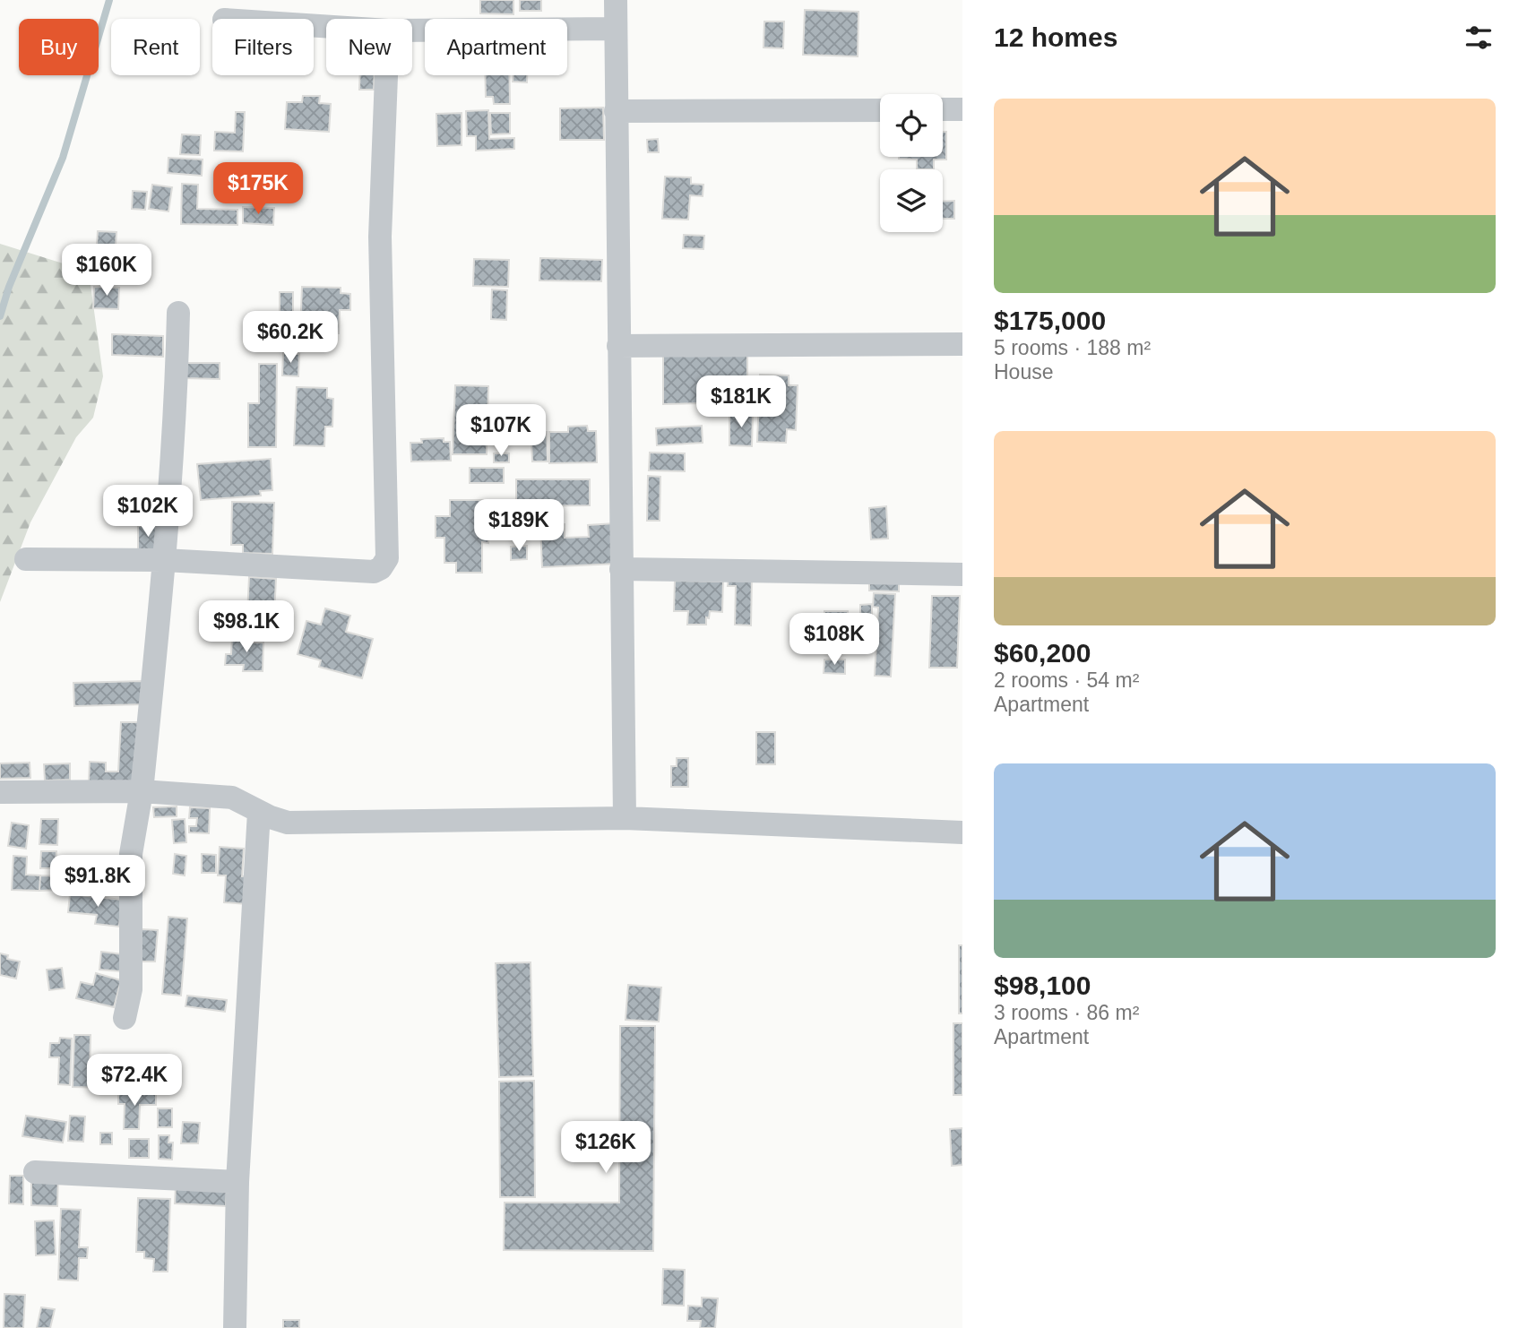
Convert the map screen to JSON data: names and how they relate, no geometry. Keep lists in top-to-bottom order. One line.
{"page":{"heading":"12 homes","chip":["Buy","Rent","Filters","New","Apartment"],"list":[{"name":"$175,000","note":"5 rooms · 188 m² · House"},{"name":"$60,200","note":"2 rooms · 54 m² · Apartment"},{"name":"$98,100","note":"3 rooms · 86 m² · Apartment"}],"price":["$175K","$160K","$60.2K","$181K","$107K","$102K","$189K","$98.1K","$108K","$91.8K","$72.4K","$126K"]}}
